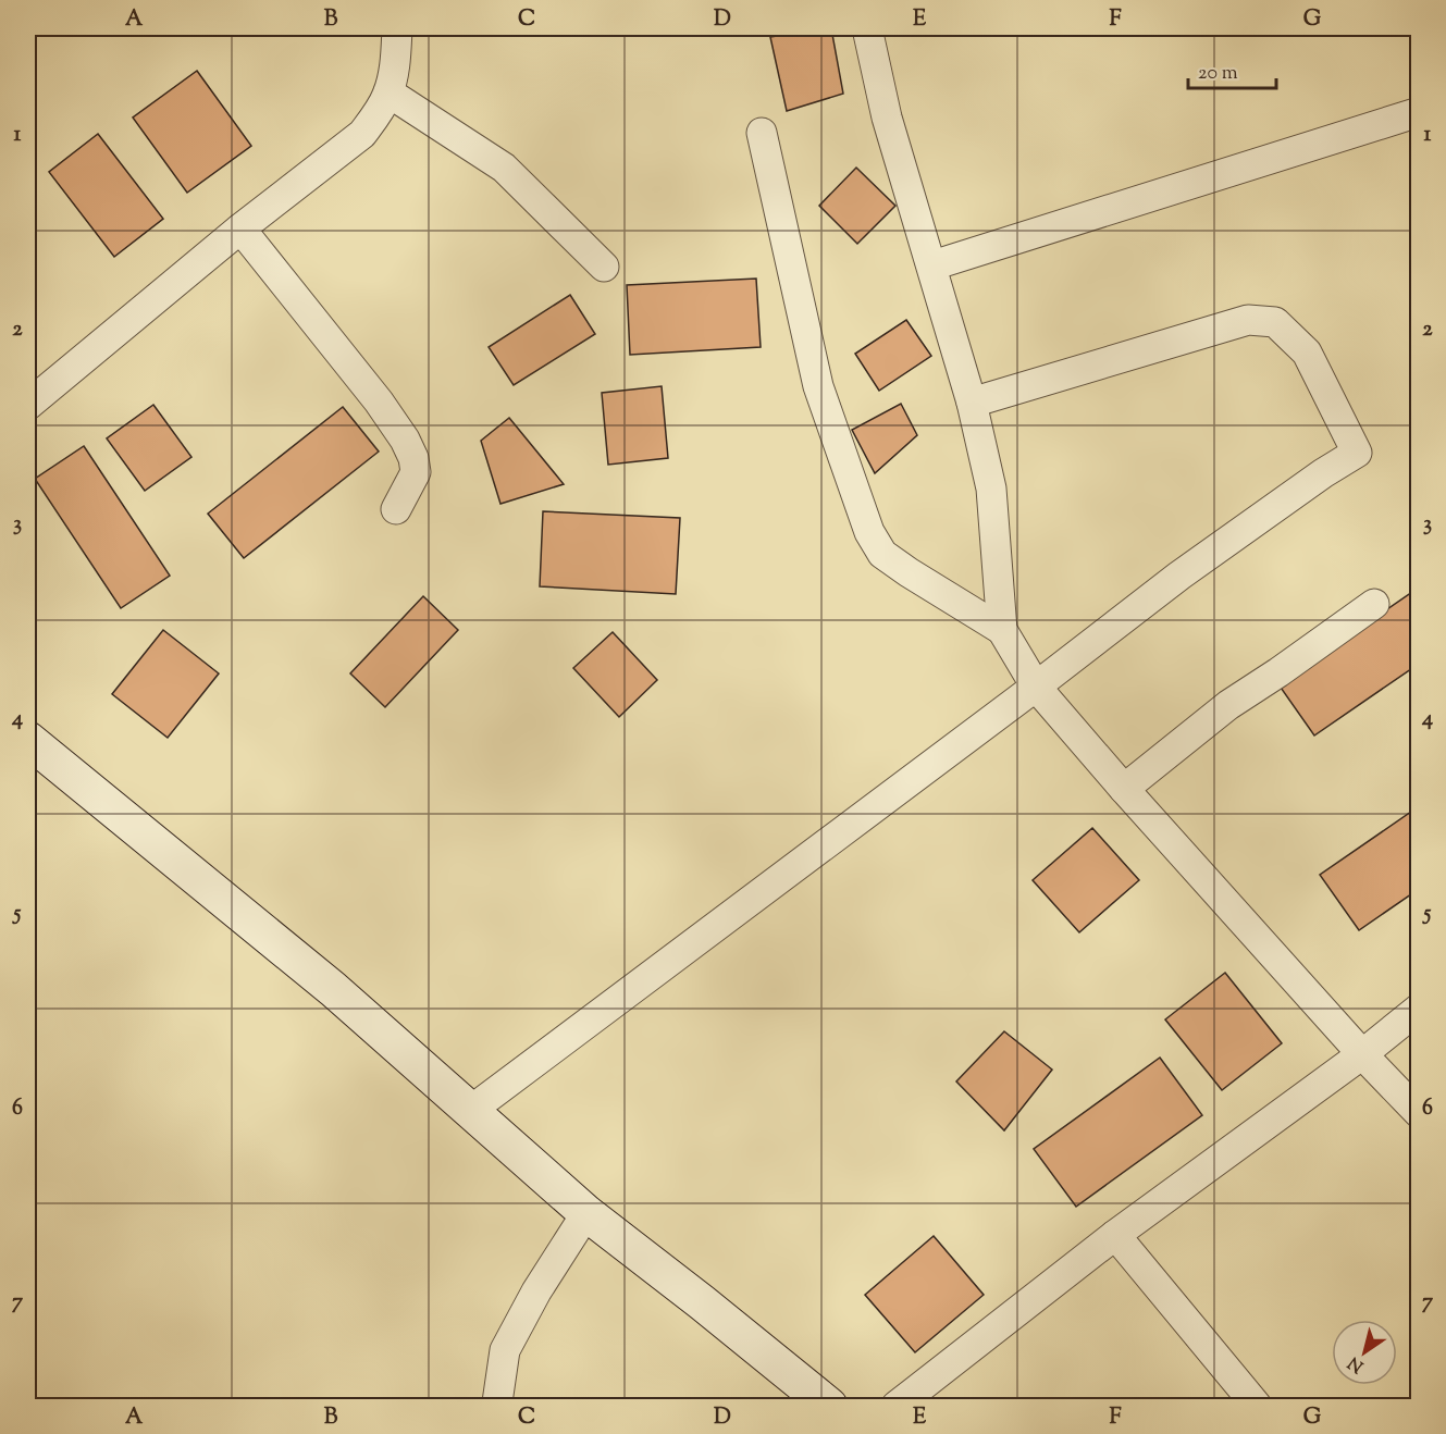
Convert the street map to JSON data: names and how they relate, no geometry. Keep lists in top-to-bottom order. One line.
{"scale_bar":"20 m","north":"bottom left","grid":{"columns":["A","B","C","D","E","F","G"],"rows":["1","2","3","4","5","6","7"]}}
